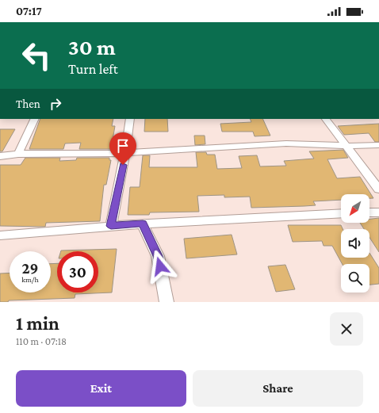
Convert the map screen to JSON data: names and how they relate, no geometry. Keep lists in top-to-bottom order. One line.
{"north":"bottom left","page":{"status":"07:17","turn":["30 m","Turn left"],"then":"Then","speed":"29 km/h","limit":"30","heading":["1 min","110 m · 07:18"],"buttons":["Exit","Share"]}}
